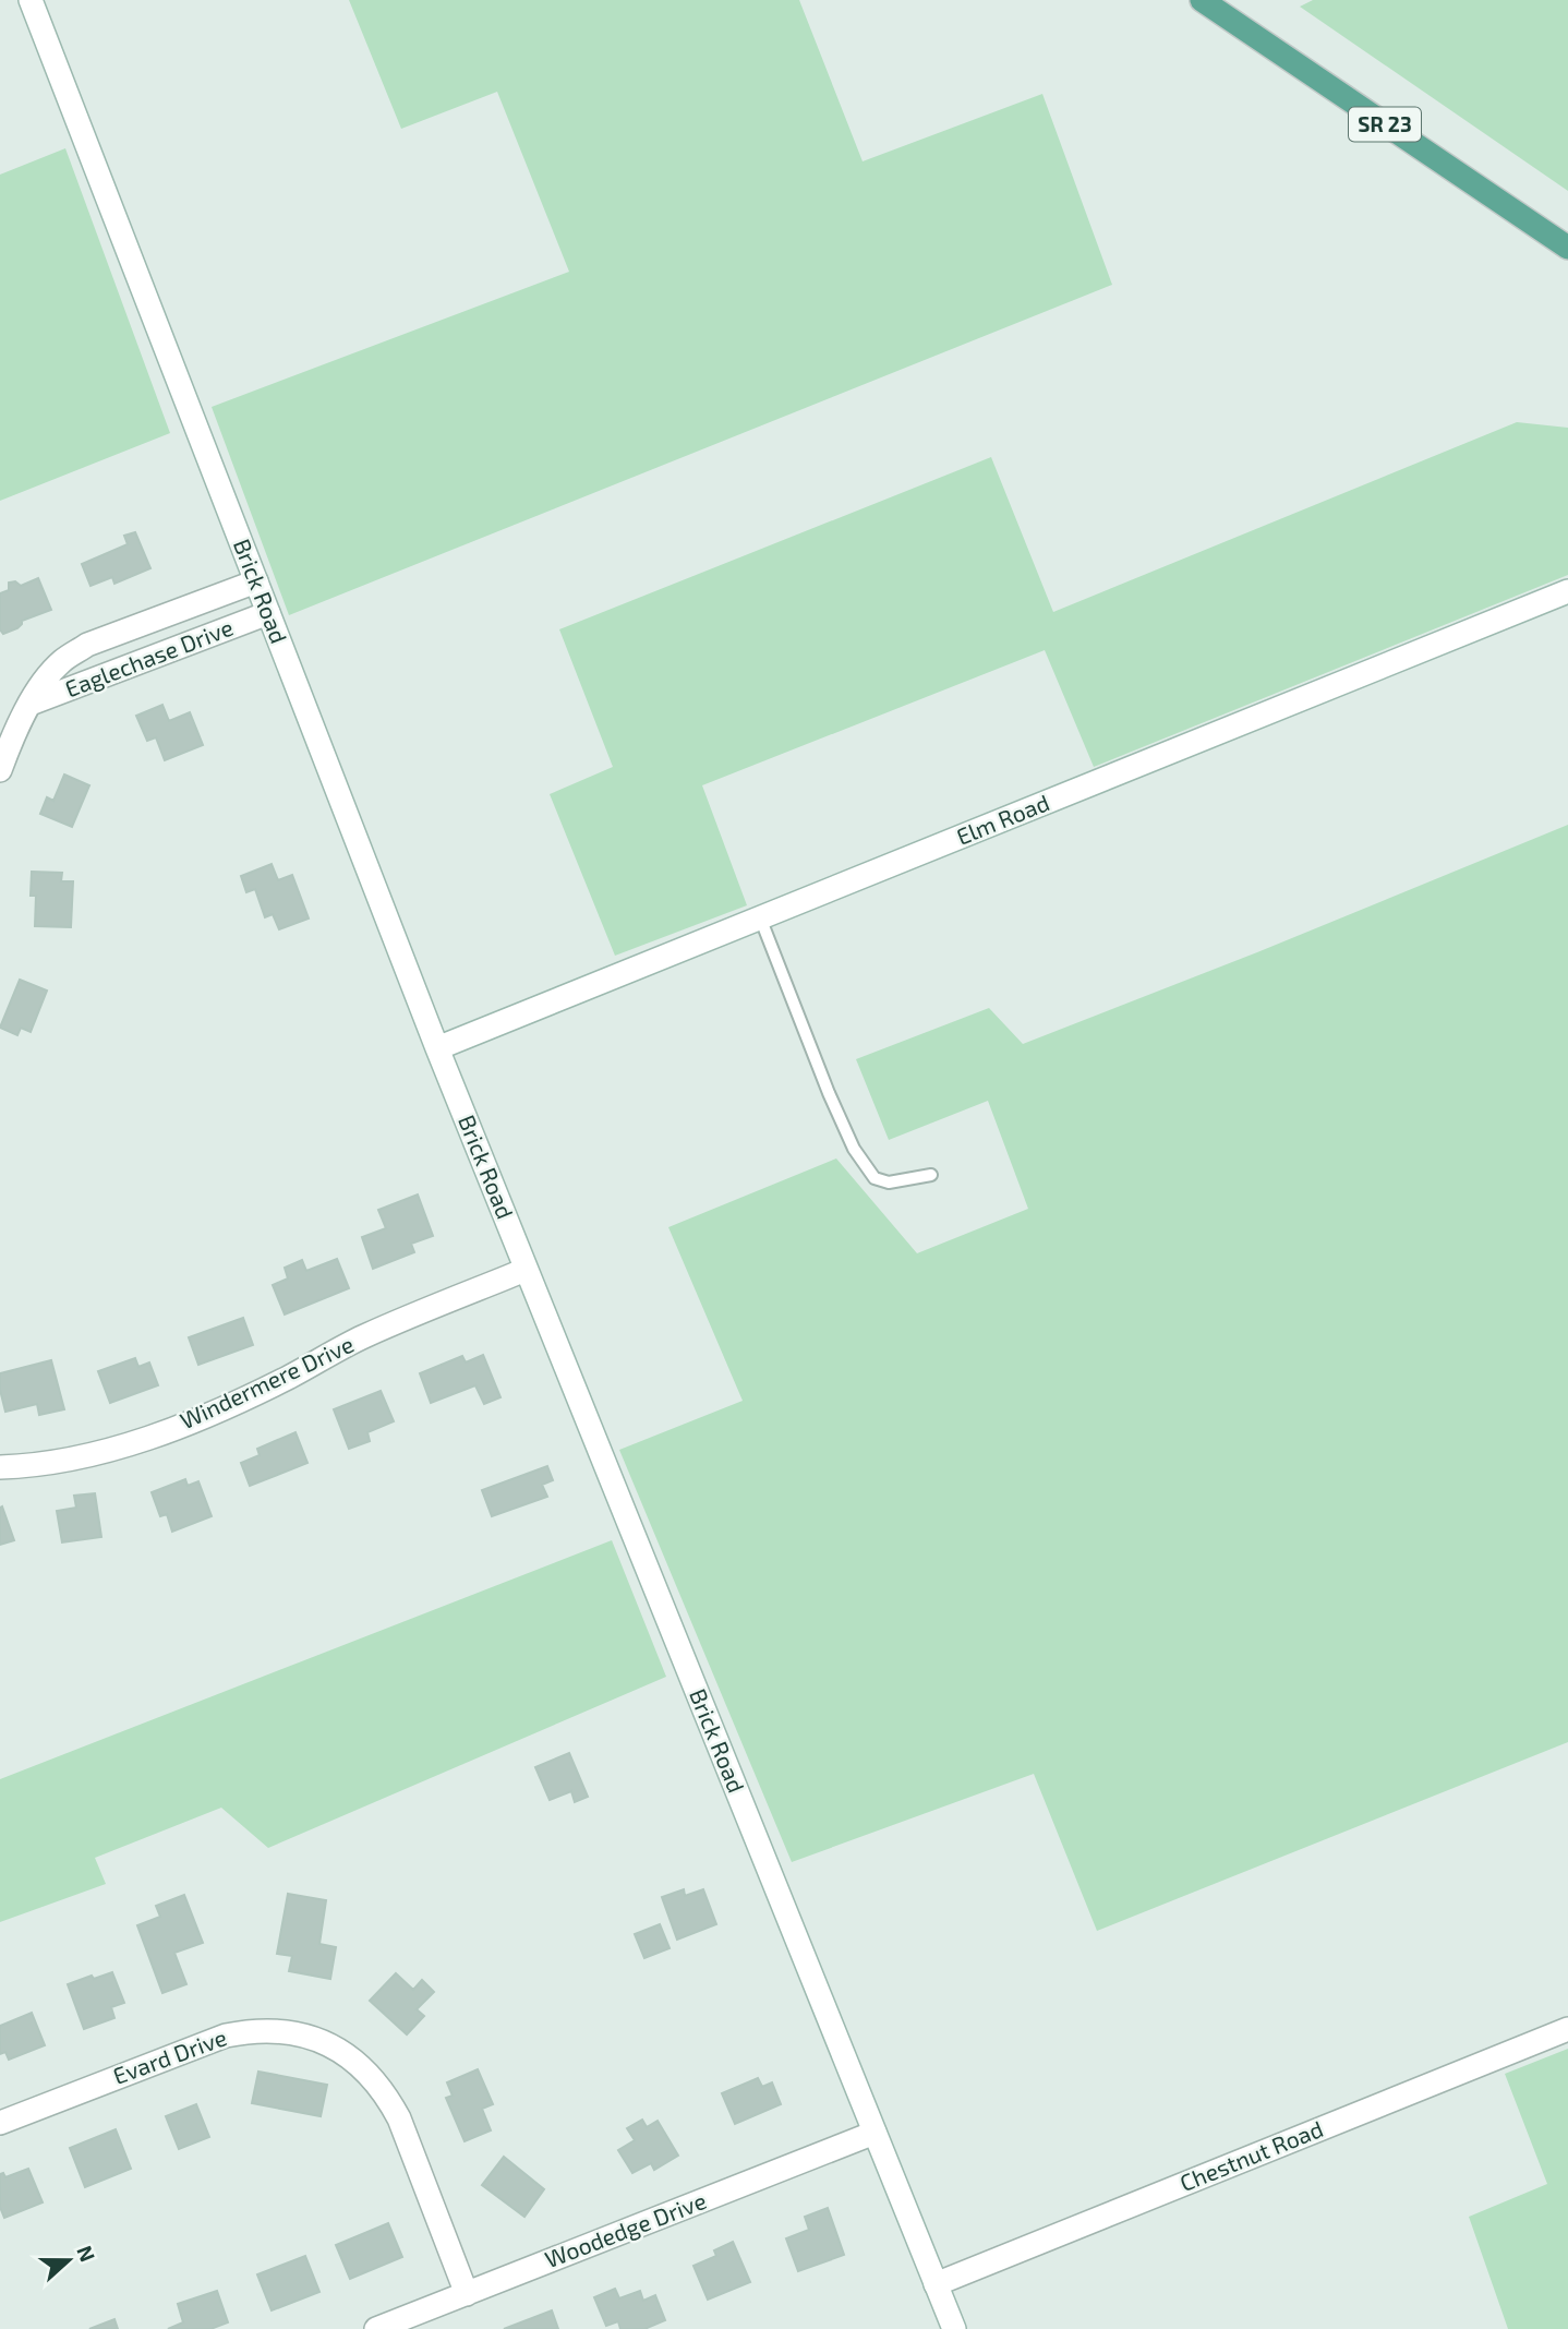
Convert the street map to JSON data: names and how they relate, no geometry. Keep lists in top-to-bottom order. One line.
{"streets":{"main road":["SR 23"],"street":["Brick Road","Eaglechase Drive","Elm Road","Windermere Drive","Evard Drive","Chestnut Road","Woodedge Drive"]},"crossings":[["Brick Road","Eaglechase Drive"],["Brick Road","Elm Road"],["Brick Road","Windermere Drive"],["Brick Road","Chestnut Road"],["Brick Road","Woodedge Drive"],["Evard Drive","Woodedge Drive"]],"north":"right"}
